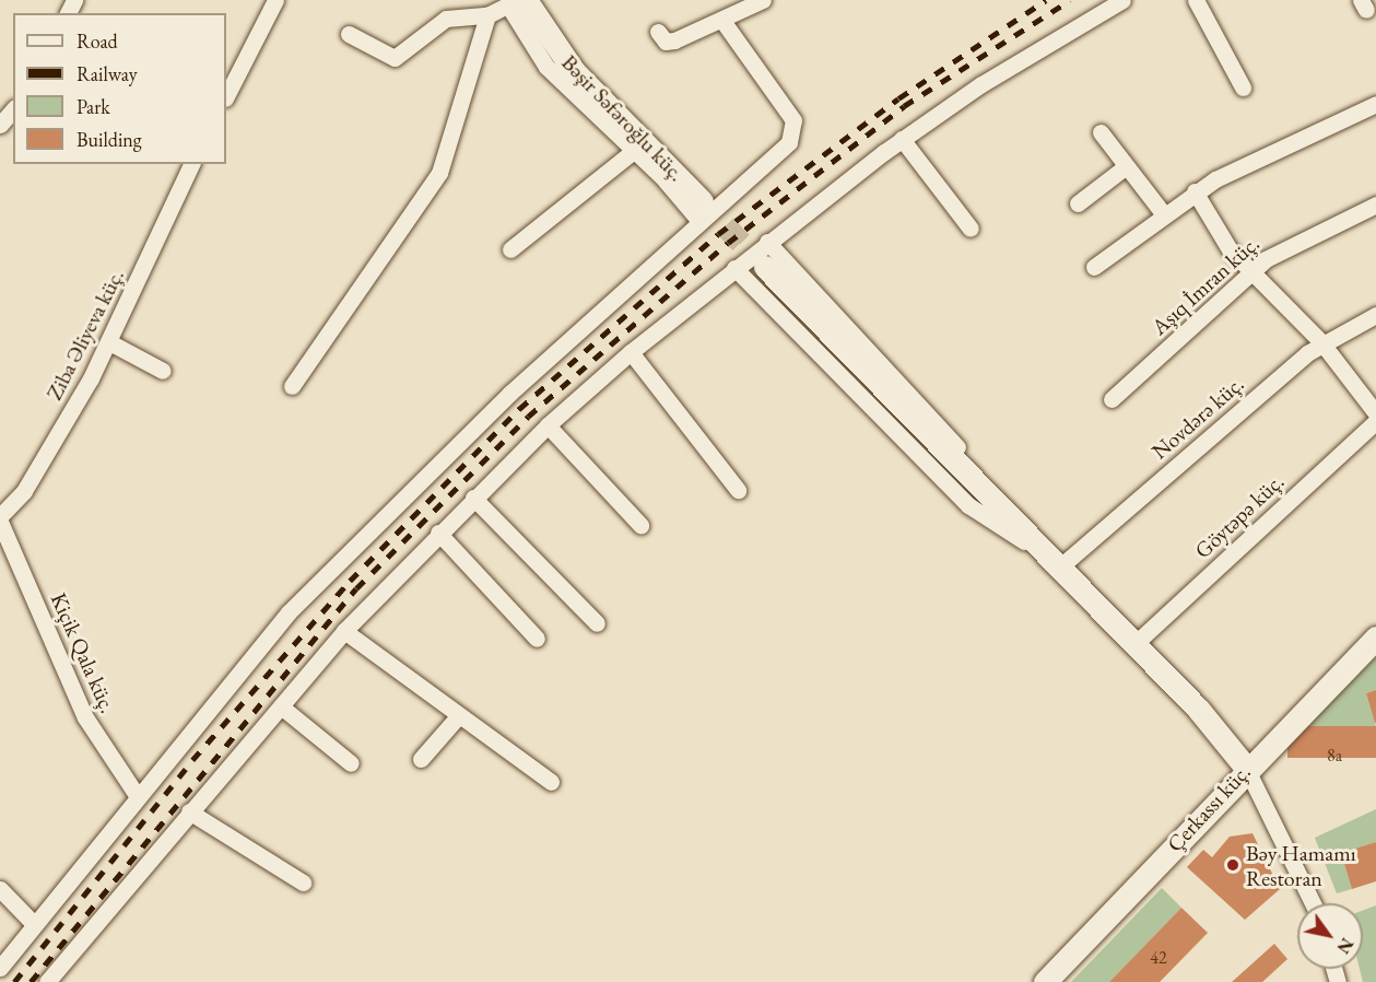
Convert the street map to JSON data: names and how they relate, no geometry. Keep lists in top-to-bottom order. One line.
{"streets":{"street":["Bəşir Səfəroğlu küç.","Aşıq İmran küç.","Ziba Əliyeva küç.","Novdərə küç.","Göytəpə küç.","Kiçik Qala küç.","Çerkassı küç."]},"crossings":[["Ziba Əliyeva küç.","Kiçik Qala küç."]],"places":["Bәy Hamamı Restoran"],"house_numbers":["8a","42"],"legend":["Road","Railway","Park","Building"],"north":"bottom right"}
